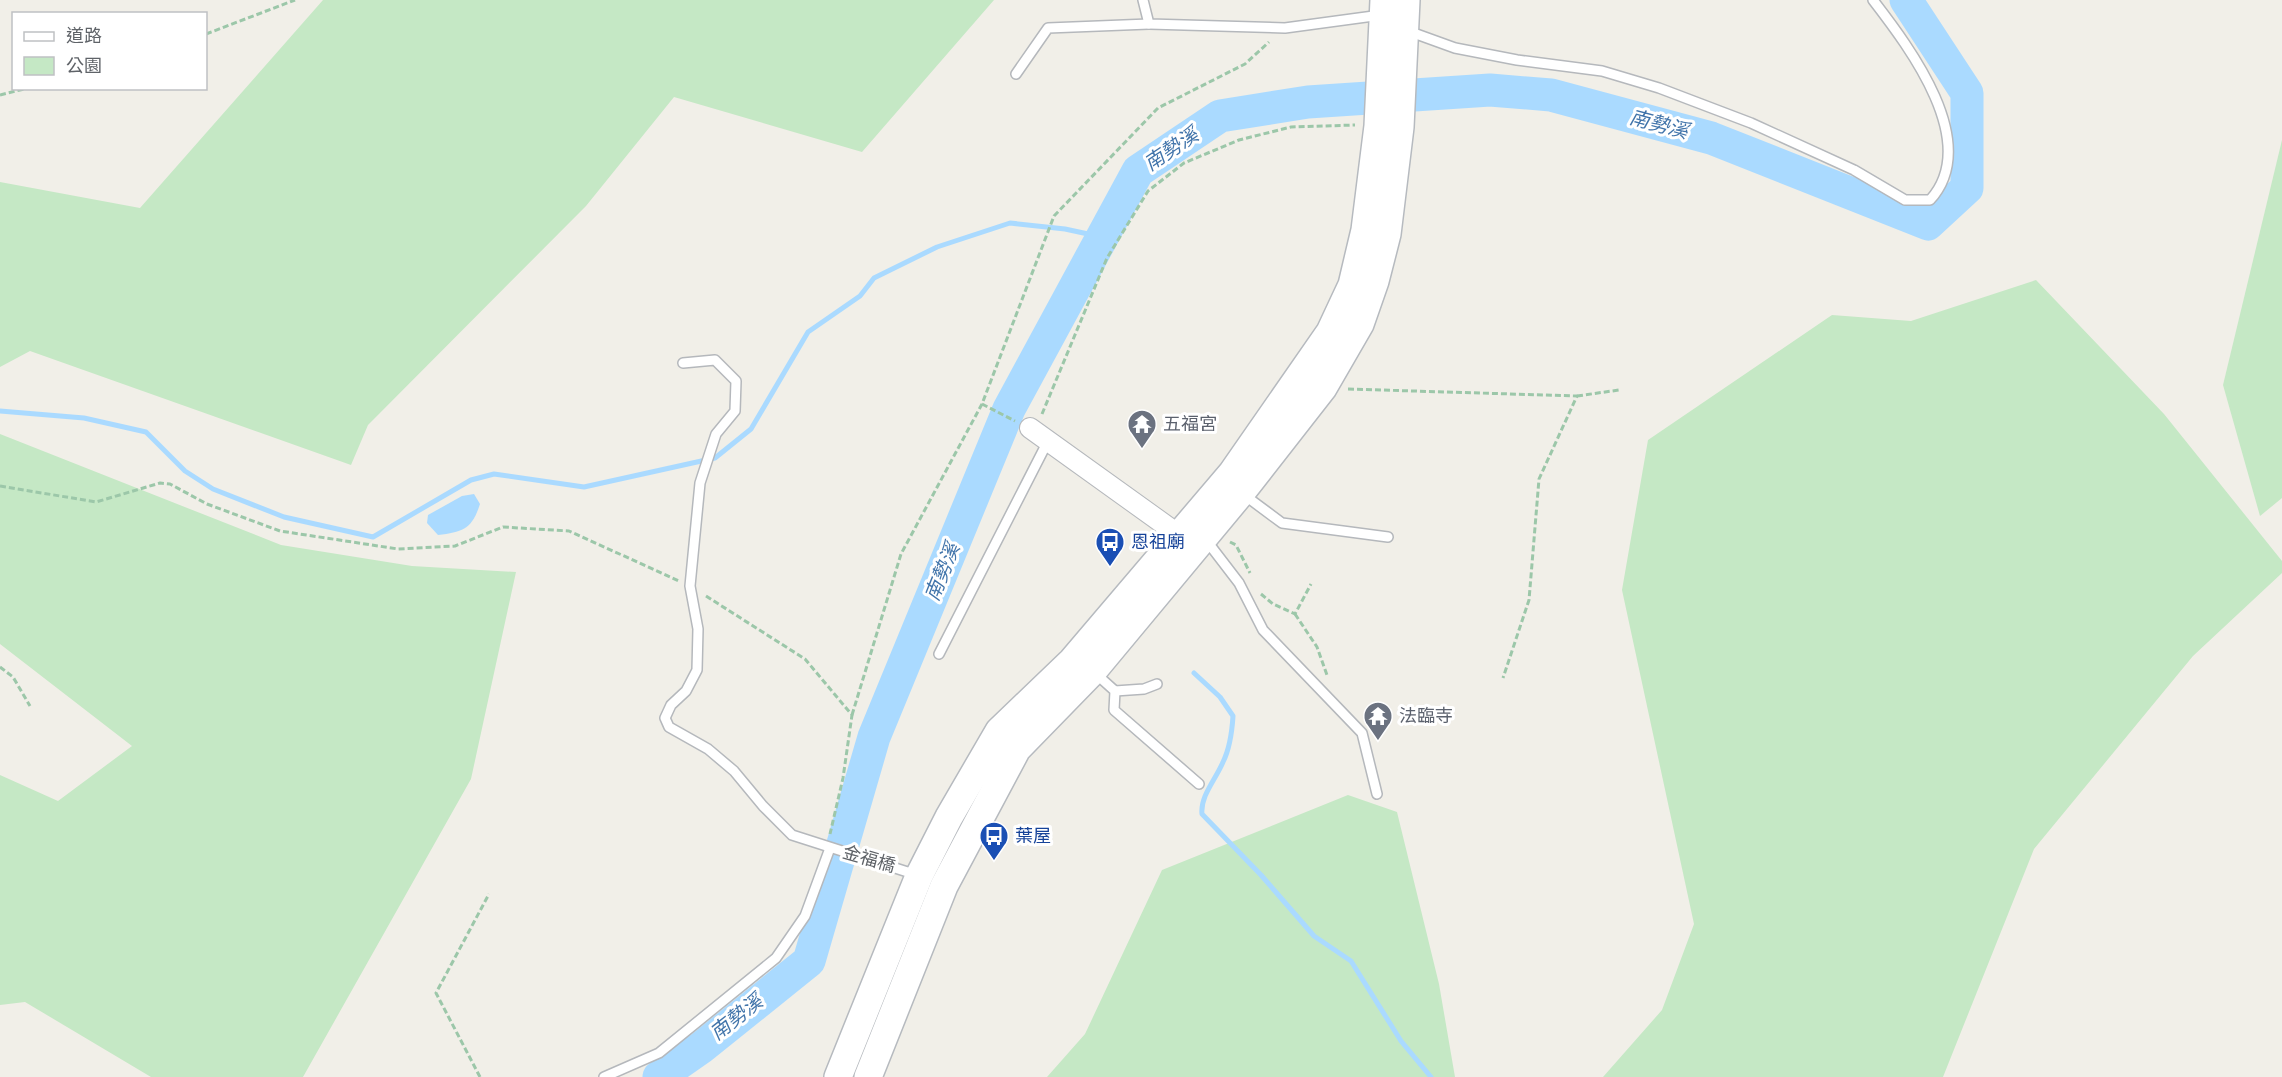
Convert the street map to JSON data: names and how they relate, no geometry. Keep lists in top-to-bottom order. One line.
{"streets":{"lane":["金福橋"]},"water":["南勢溪"],"places":{"temple":["五福宮","法臨寺"],"bus stop":["恩祖廟","葉屋"]},"legend":["道路","公園"]}
